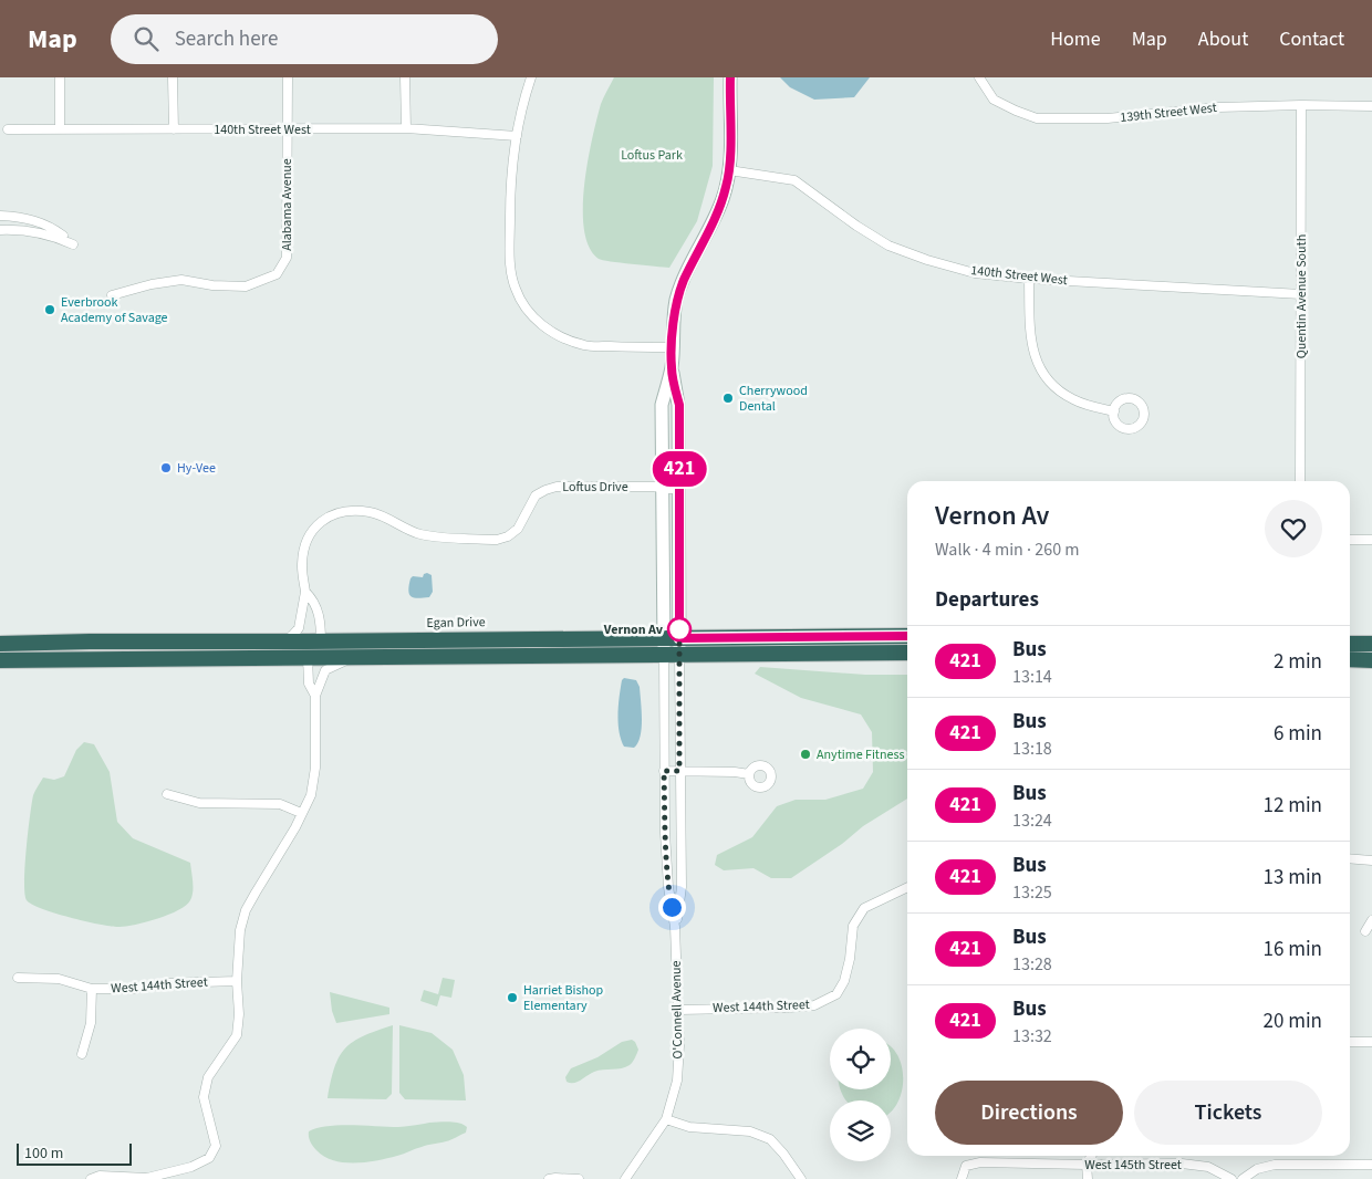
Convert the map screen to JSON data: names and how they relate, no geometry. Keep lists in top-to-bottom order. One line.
{"streets":{"highway":["Egan Drive"],"street":["139th Street West","140th Street West","Alabama Avenue","Quentin Avenue South","Loftus Drive","West 144th Street","O'Connell Avenue","West 145th Street"]},"crossings":[["139th Street West","Quentin Avenue South"],["140th Street West","Alabama Avenue"],["140th Street West","Quentin Avenue South"],["Egan Drive","O'Connell Avenue"],["West 144th Street","O'Connell Avenue"]],"parks":["Loftus Park"],"places":["Everbrook Academy of Savage","Cherrywood Dental","Hy-Vee","Vernon Av","Anytime Fitness","Harriet Bishop Elementary"],"lines":["bus line 421"],"scale_bar":"100 m","page":{"header":"Map","search":"Search here","nav":["Home","Map","About","Contact"],"on_map":"421","heading":[["Vernon Av","Walk · 4 min · 260 m"],"Departures"],"list":[{"mark":"421","name":"Bus","note":"13:14","value":"2 min"},{"mark":"421","name":"Bus","note":"13:18","value":"6 min"},{"mark":"421","name":"Bus","note":"13:24","value":"12 min"},{"mark":"421","name":"Bus","note":"13:25","value":"13 min"},{"mark":"421","name":"Bus","note":"13:28","value":"16 min"},{"mark":"421","name":"Bus","note":"13:32","value":"20 min"}],"buttons":["Directions","Tickets"],"scale":"100 m"}}
